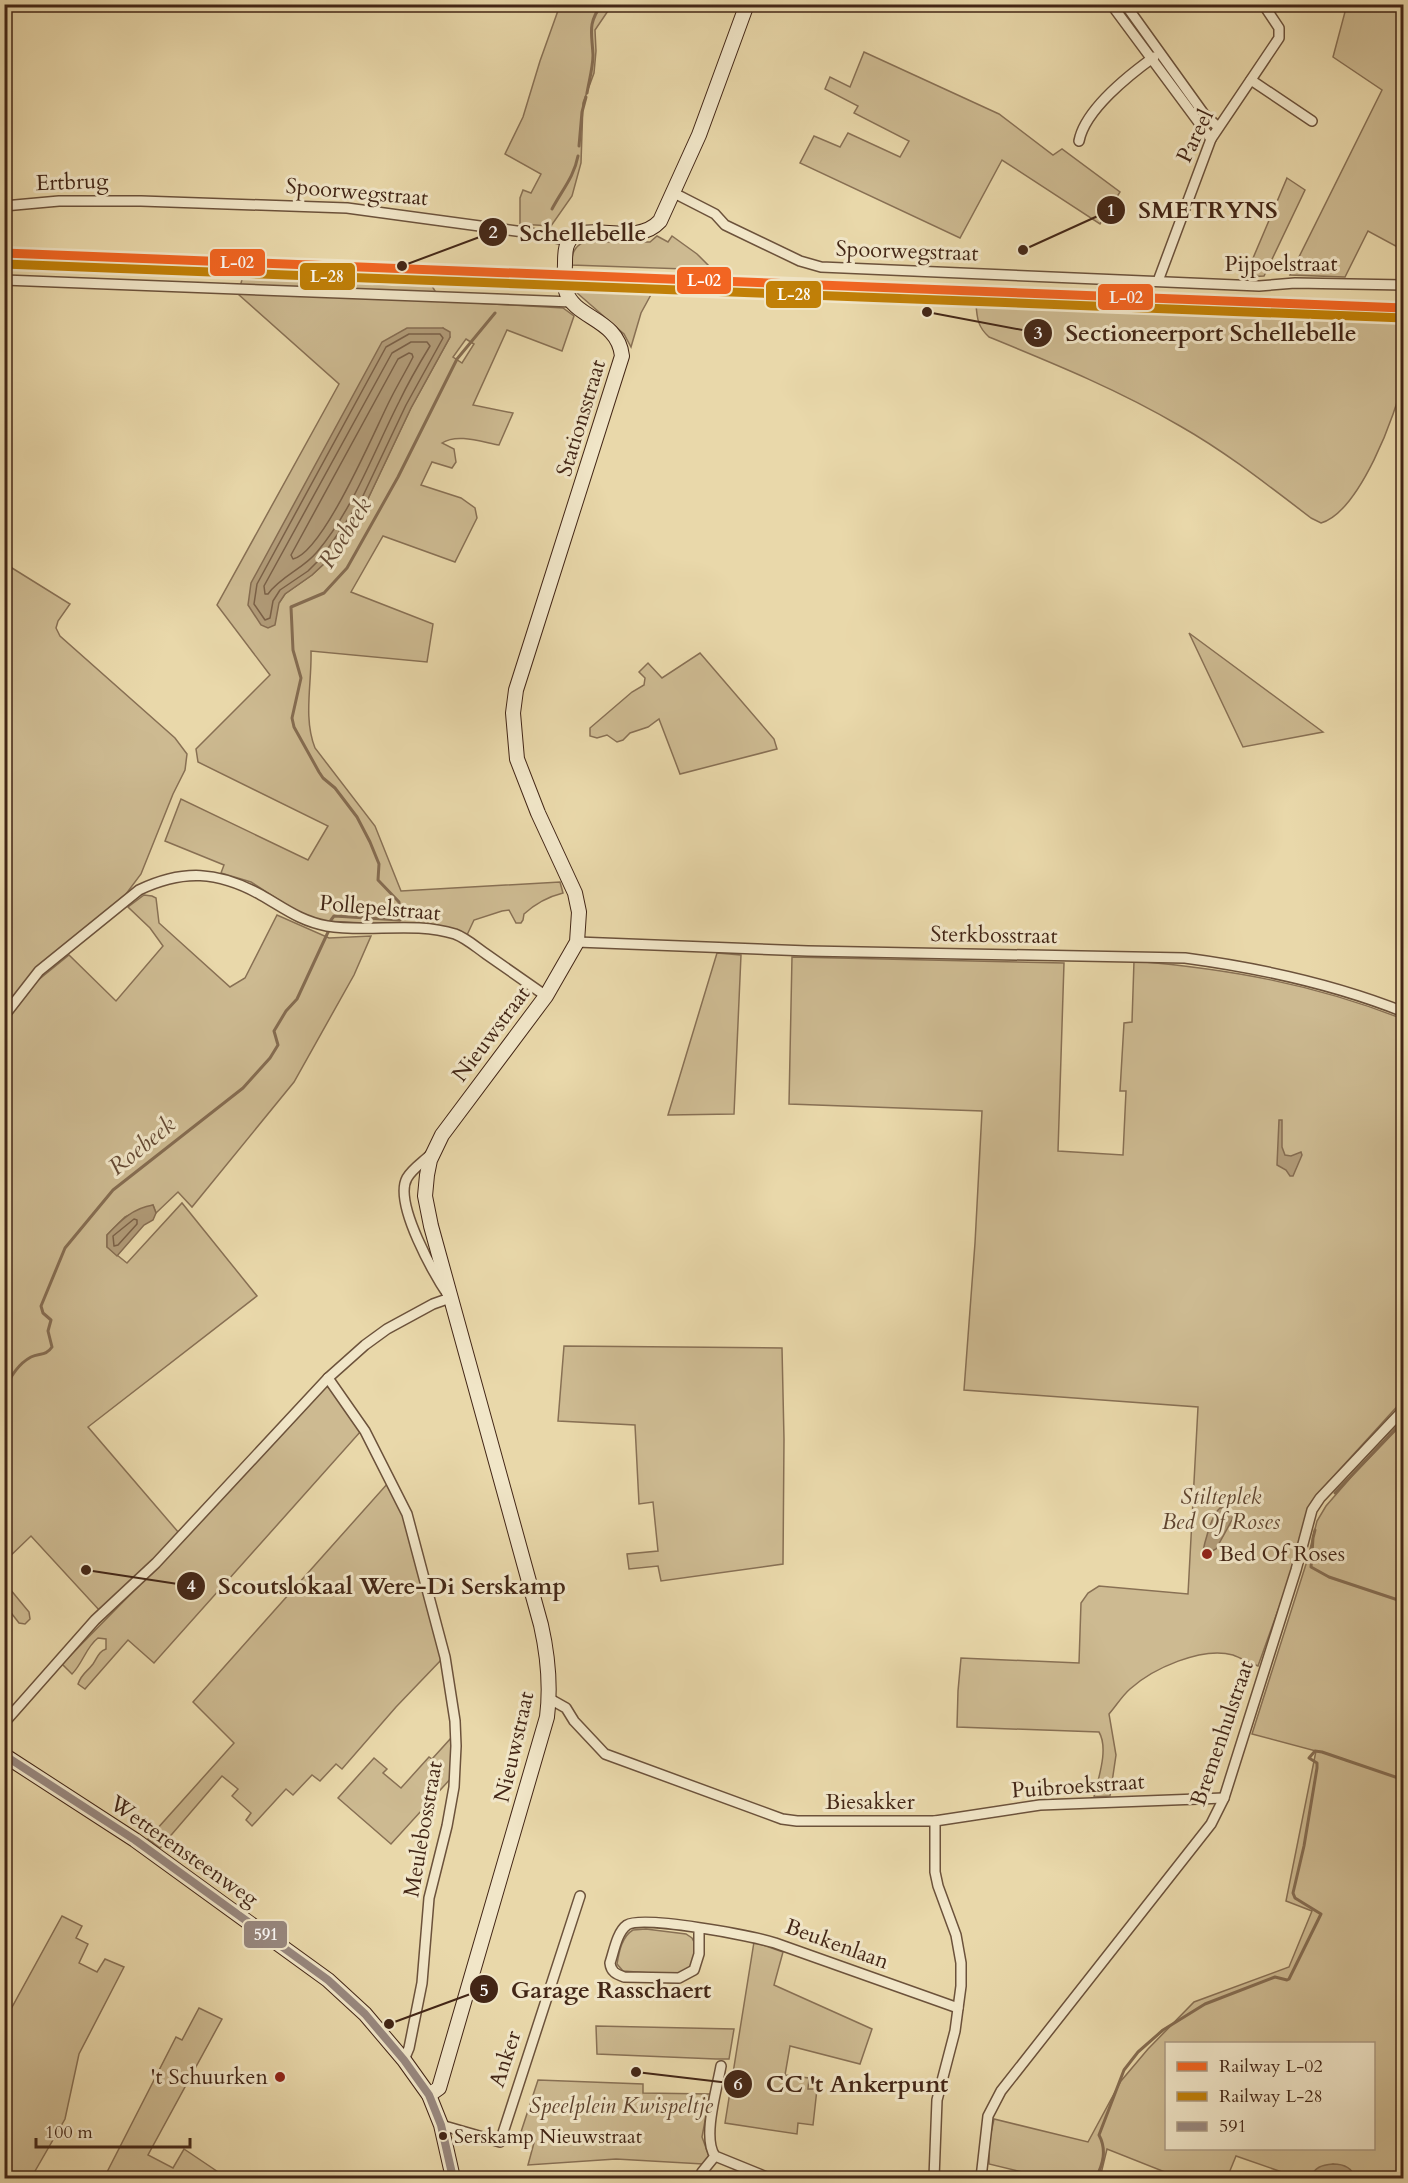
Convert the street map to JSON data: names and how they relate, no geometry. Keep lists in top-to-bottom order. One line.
{"streets":{"street":["Pareel","Ertbrug","Spoorwegstraat","Pijpoelstraat","Stationsstraat","Pollepelstraat","Sterkbosstraat","Nieuwstraat","Bremenhulstraat","Puibroekstraat","Biesakker","Meulebosstraat","Wetterensteenweg","Beukenlaan","Anker"]},"crossings":[["Pareel","Spoorwegstraat"],["Pareel","Pijpoelstraat"],["Ertbrug","Spoorwegstraat"],["Spoorwegstraat","Pijpoelstraat"],["Stationsstraat","Sterkbosstraat"],["Stationsstraat","Nieuwstraat"],["Pollepelstraat","Nieuwstraat"],["Sterkbosstraat","Nieuwstraat"],["Nieuwstraat","Biesakker"],["Nieuwstraat","Wetterensteenweg"],["Bremenhulstraat","Puibroekstraat"],["Puibroekstraat","Biesakker"],["Biesakker","Beukenlaan"],["Meulebosstraat","Wetterensteenweg"]],"water":["Roebeek"],"parks":["Stilteplek Bed Of Roses","Speelplein Kwispeltje"],"places":["SMETRYNS","Schellebelle","Sectioneerport Schellebelle","Bed Of Roses","Scoutslokaal Were-Di Serskamp","Garage Rasschaert","CC 't Ankerpunt","'t Schuurken","Serskamp Nieuwstraat"],"lines":["rail line L-02","rail line L-28","transit line 591"],"legend":["Railway L-02","Railway L-28","591"],"scale_bar":"100 m"}
